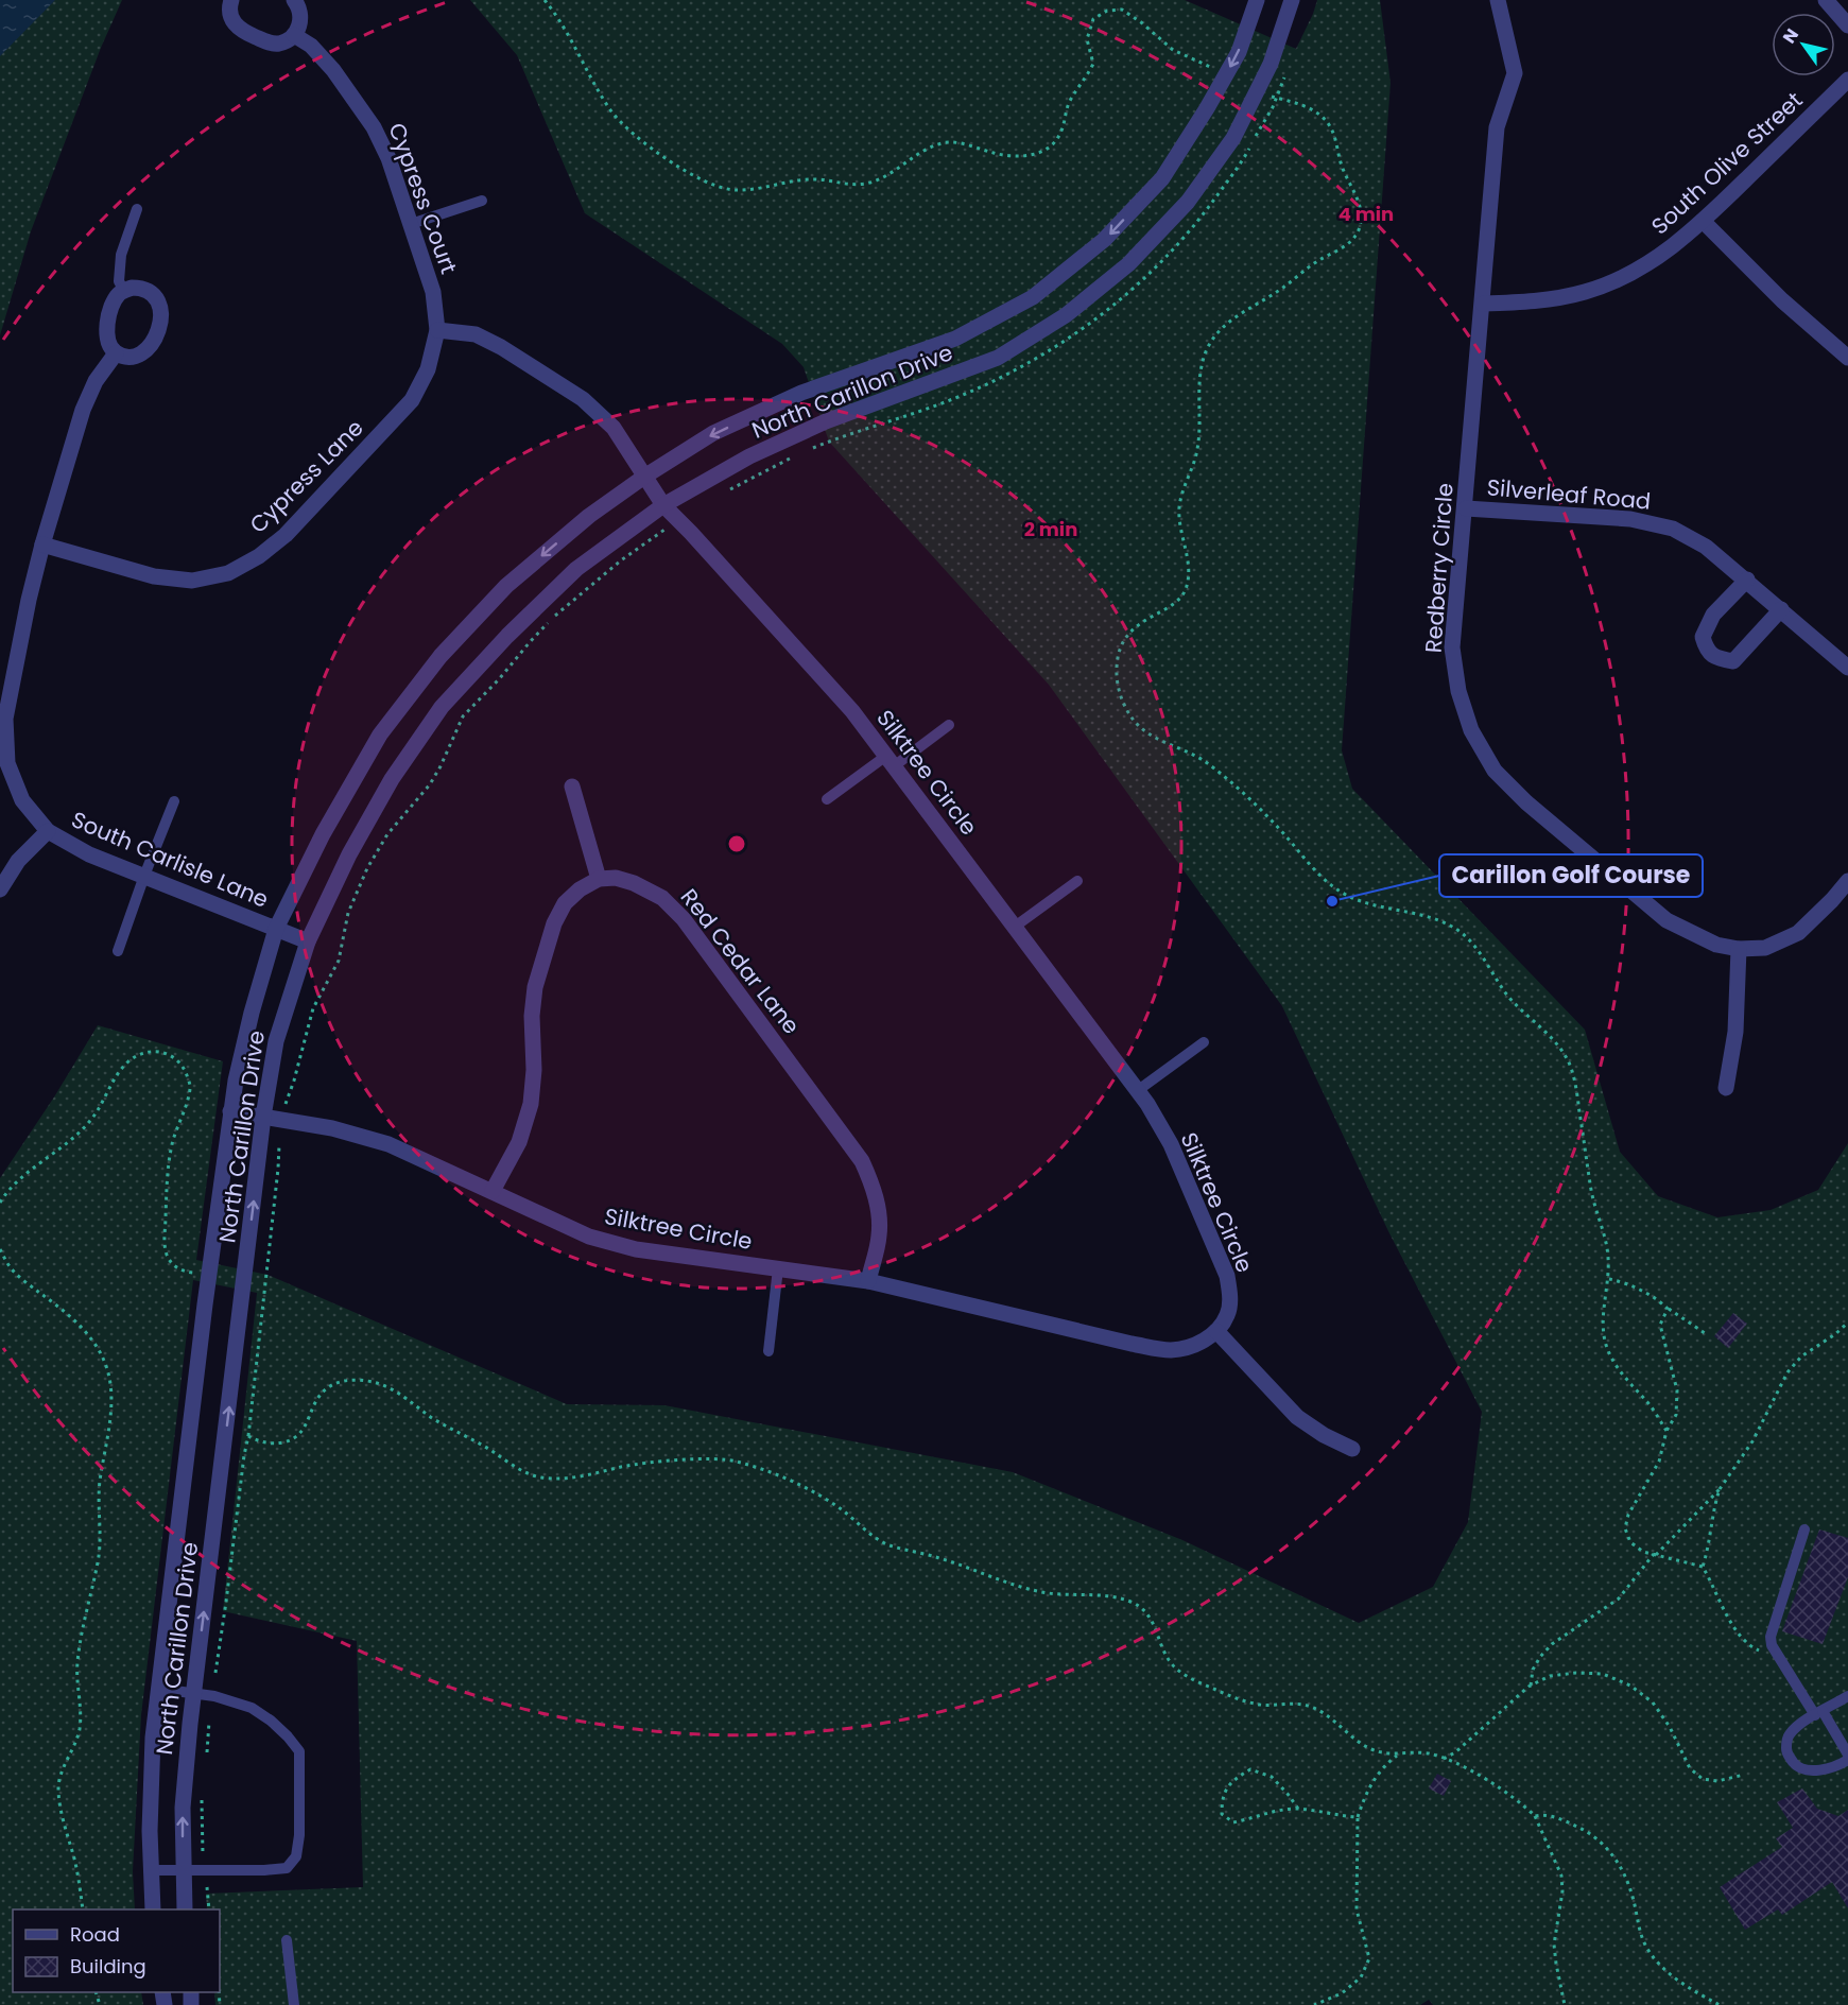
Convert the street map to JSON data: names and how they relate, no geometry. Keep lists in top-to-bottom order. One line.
{"streets":{"street":["South Olive Street","Cypress Court","North Carillon Drive","Cypress Lane","Silverleaf Road","Redberry Circle","Silktree Circle","South Carlisle Lane","Red Cedar Lane"]},"crossings":[["South Olive Street","Redberry Circle"],["Cypress Court","Cypress Lane"],["Cypress Court","Silktree Circle"],["North Carillon Drive","Silktree Circle"],["North Carillon Drive","South Carlisle Lane"],["Cypress Lane","Silktree Circle"],["Cypress Lane","South Carlisle Lane"],["Silverleaf Road","Redberry Circle"],["Silktree Circle","Red Cedar Lane"]],"places":["Carillon Golf Course"],"legend":["Road","Building"],"north":"top left","rings":["4 min","2 min"]}
